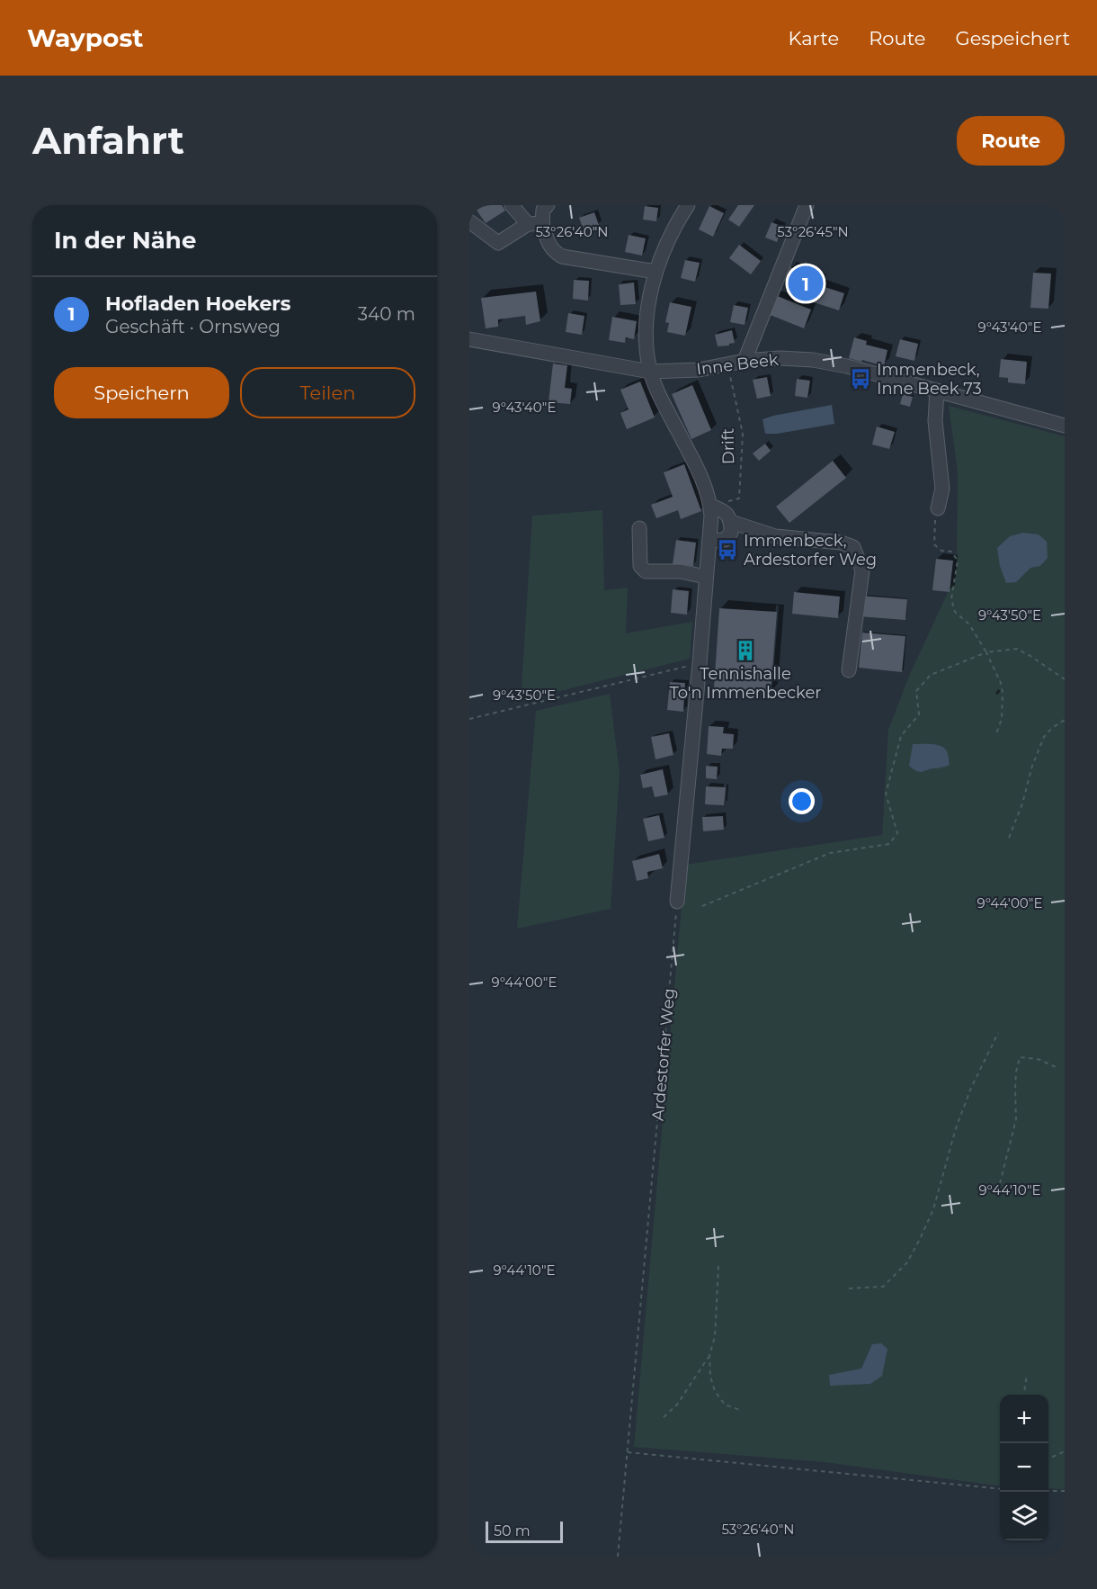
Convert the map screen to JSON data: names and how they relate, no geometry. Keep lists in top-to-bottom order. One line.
{"streets":{"street":["Inne Beek"],"path":["Drift","Ardestorfer Weg"]},"crossings":[["Inne Beek","Drift"]],"places":{"bus stop":["Immenbeck, Inne Beek 73","Immenbeck, Ardestorfer Weg"],"building":["Tennishalle To'n Immenbecker"]},"scale_bar":"50 m","page":{"header":"Waypost","nav":["Karte","Route","Gespeichert"],"buttons":["Route",["Speichern","Teilen"]],"title":"Anfahrt","heading":"In der Nähe","pins":"1","list":[{"mark":"1","name":"Hofladen Hoekers","note":"Geschäft · Ornsweg","value":"340 m"}],"map_buttons":["+","−"],"scale":"50 m"},"coordinates":["53°26'40\"N","53°26'45\"N","9°43'40\"E","9°43'50\"E","9°44'00\"E","9°44'10\"E"]}
